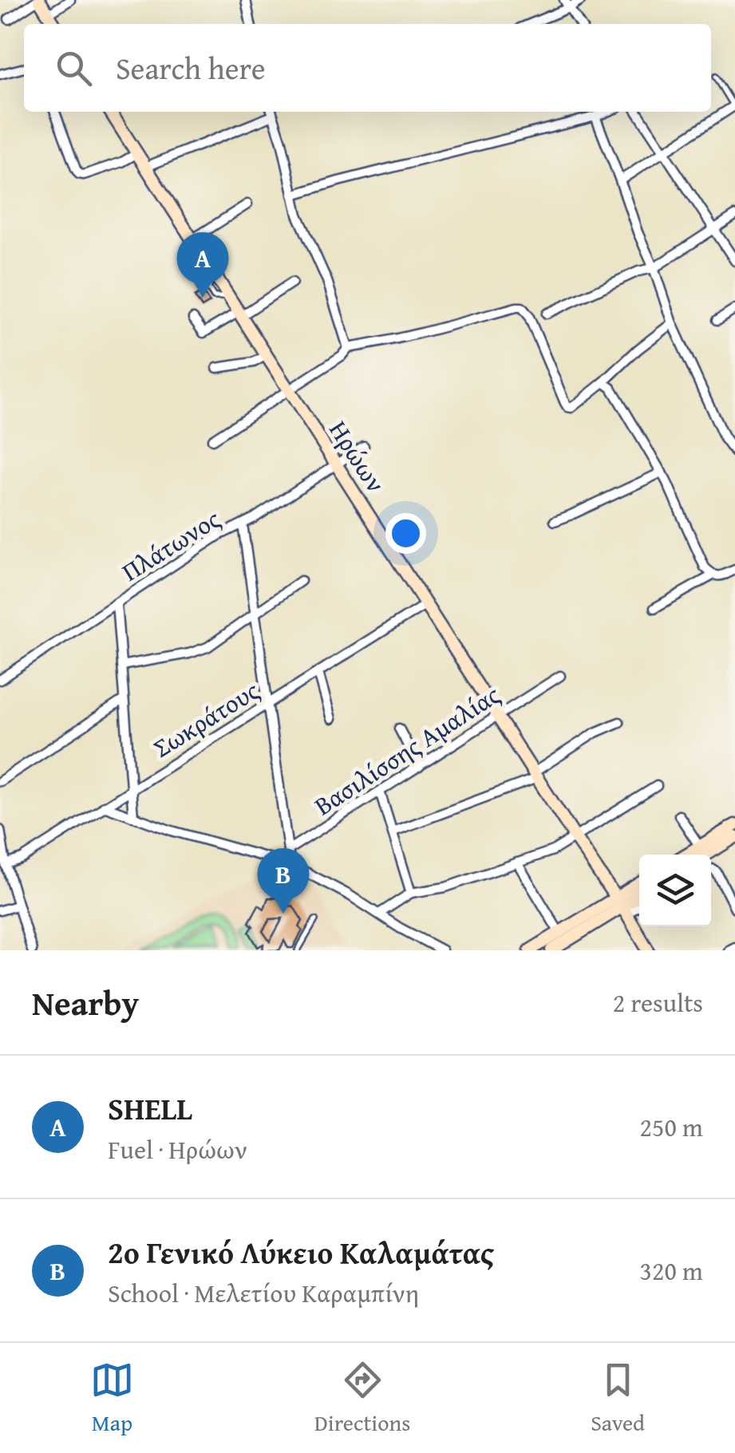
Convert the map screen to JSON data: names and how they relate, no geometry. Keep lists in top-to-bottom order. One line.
{"streets":{"street":["Ηρώων","Πλάτωνος","Σωκράτους","Βασιλίσσης Αμαλίας"]},"crossings":[["Ηρώων","Πλάτωνος"],["Ηρώων","Σωκράτους"],["Ηρώων","Βασιλίσσης Αμαλίας"]],"page":{"search":"Search here","pins":["A","B"],"heading":["Nearby","2 results"],"list":[{"mark":"A","name":"SHELL","note":"Fuel · Ηρώων","value":"250 m"},{"mark":"B","name":"2ο Γενικό Λύκειο Καλαμάτας","note":"School · Μελετίου Καραμπίνη","value":"320 m"}],"nav":["Map","Directions","Saved"]}}
